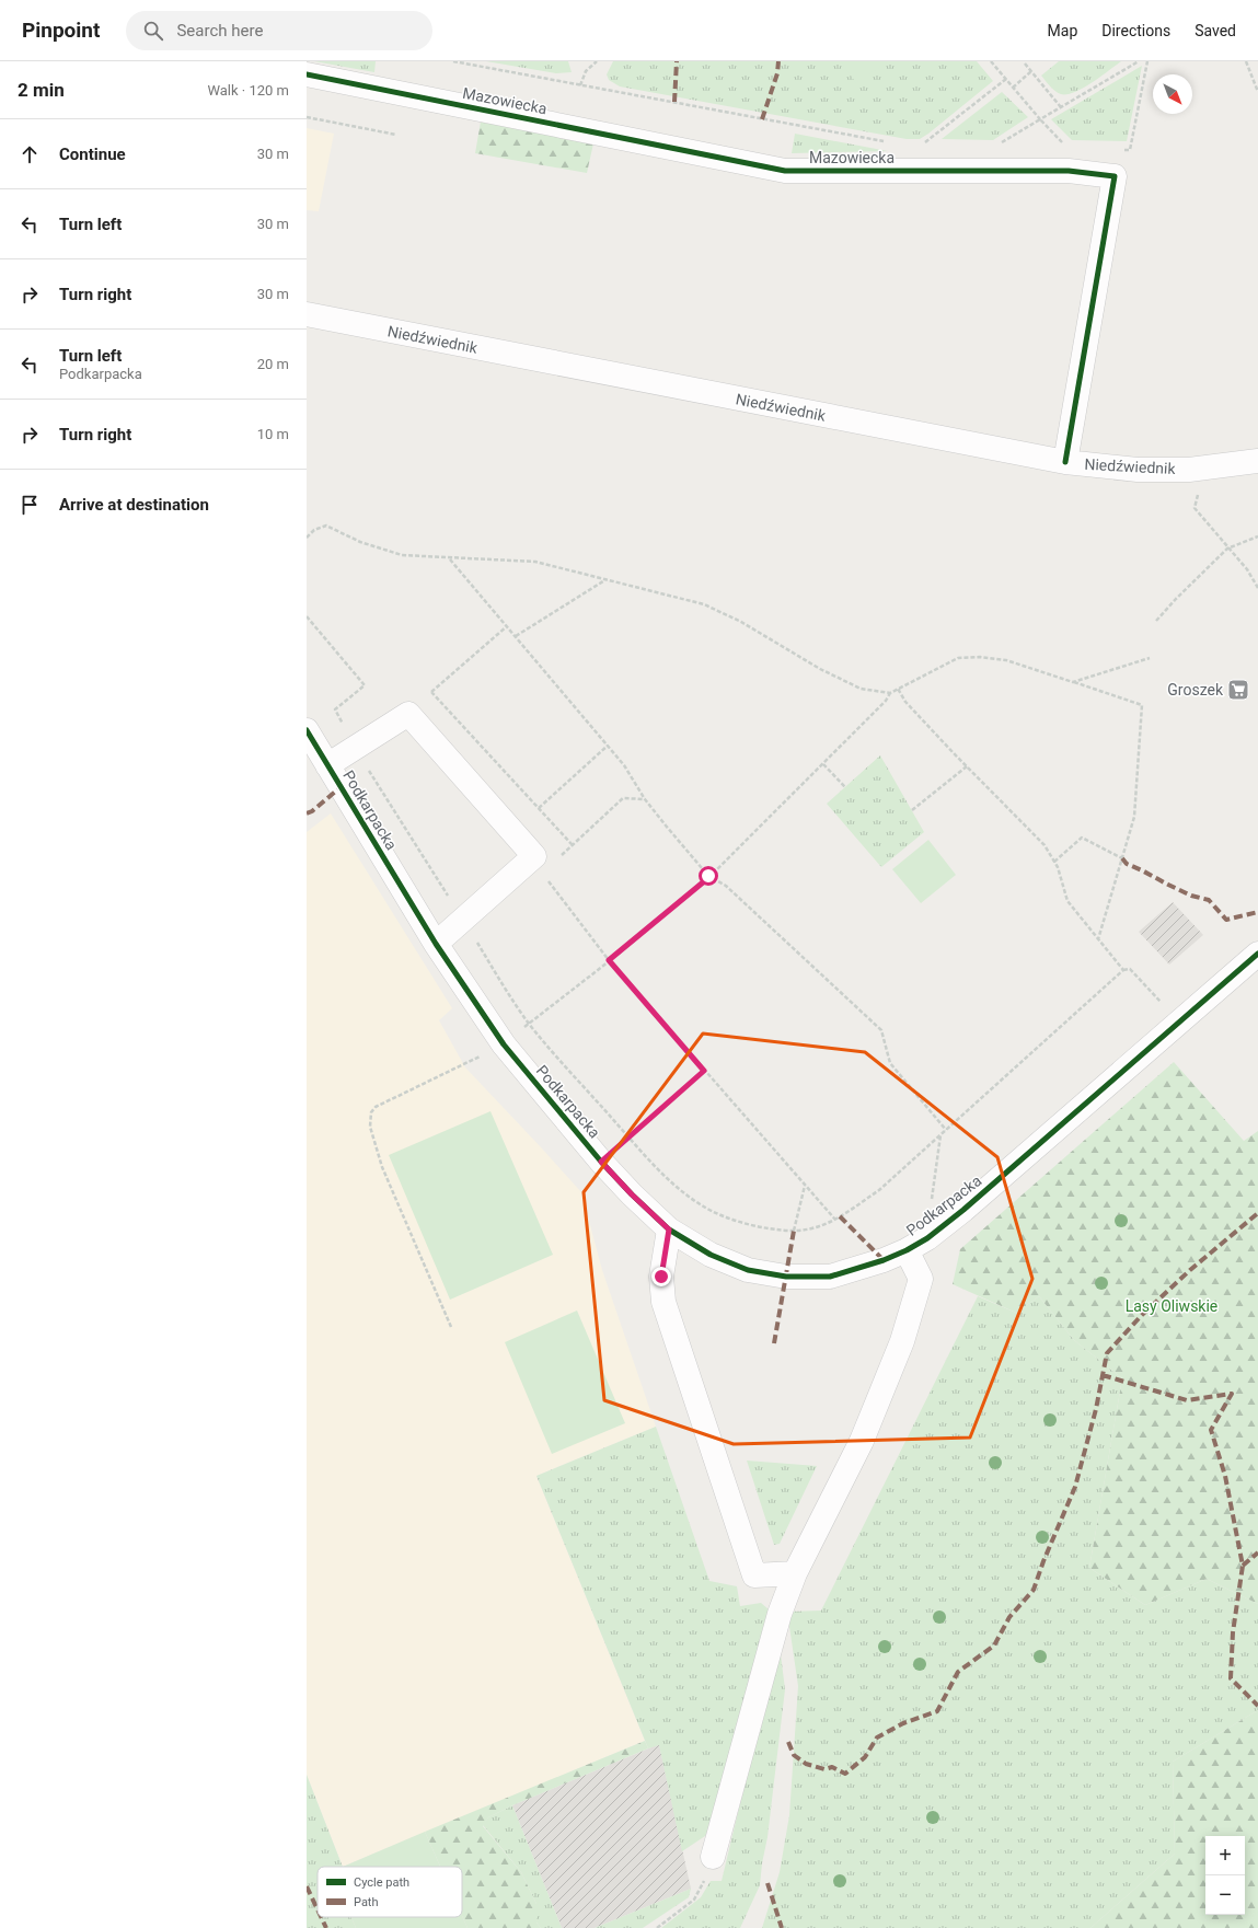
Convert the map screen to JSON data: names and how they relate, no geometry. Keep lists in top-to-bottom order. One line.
{"streets":{"street":["Mazowiecka","Niedźwiednik","Podkarpacka"]},"crossings":[["Mazowiecka","Niedźwiednik"]],"parks":["Lasy Oliwskie"],"places":{"supermarket":["Groszek"]},"legend":["Cycle path","Path"],"north":"bottom right","page":{"header":"Pinpoint","search":"Search here","nav":["Map","Directions","Saved"],"heading":["2 min","Walk · 120 m"],"list":[["Continue","30 m"],["Turn left","30 m"],["Turn right","30 m"],["Turn left","Podkarpacka","20 m"],["Turn right","10 m"],"Arrive at destination"],"map_buttons":["+","−"]}}
